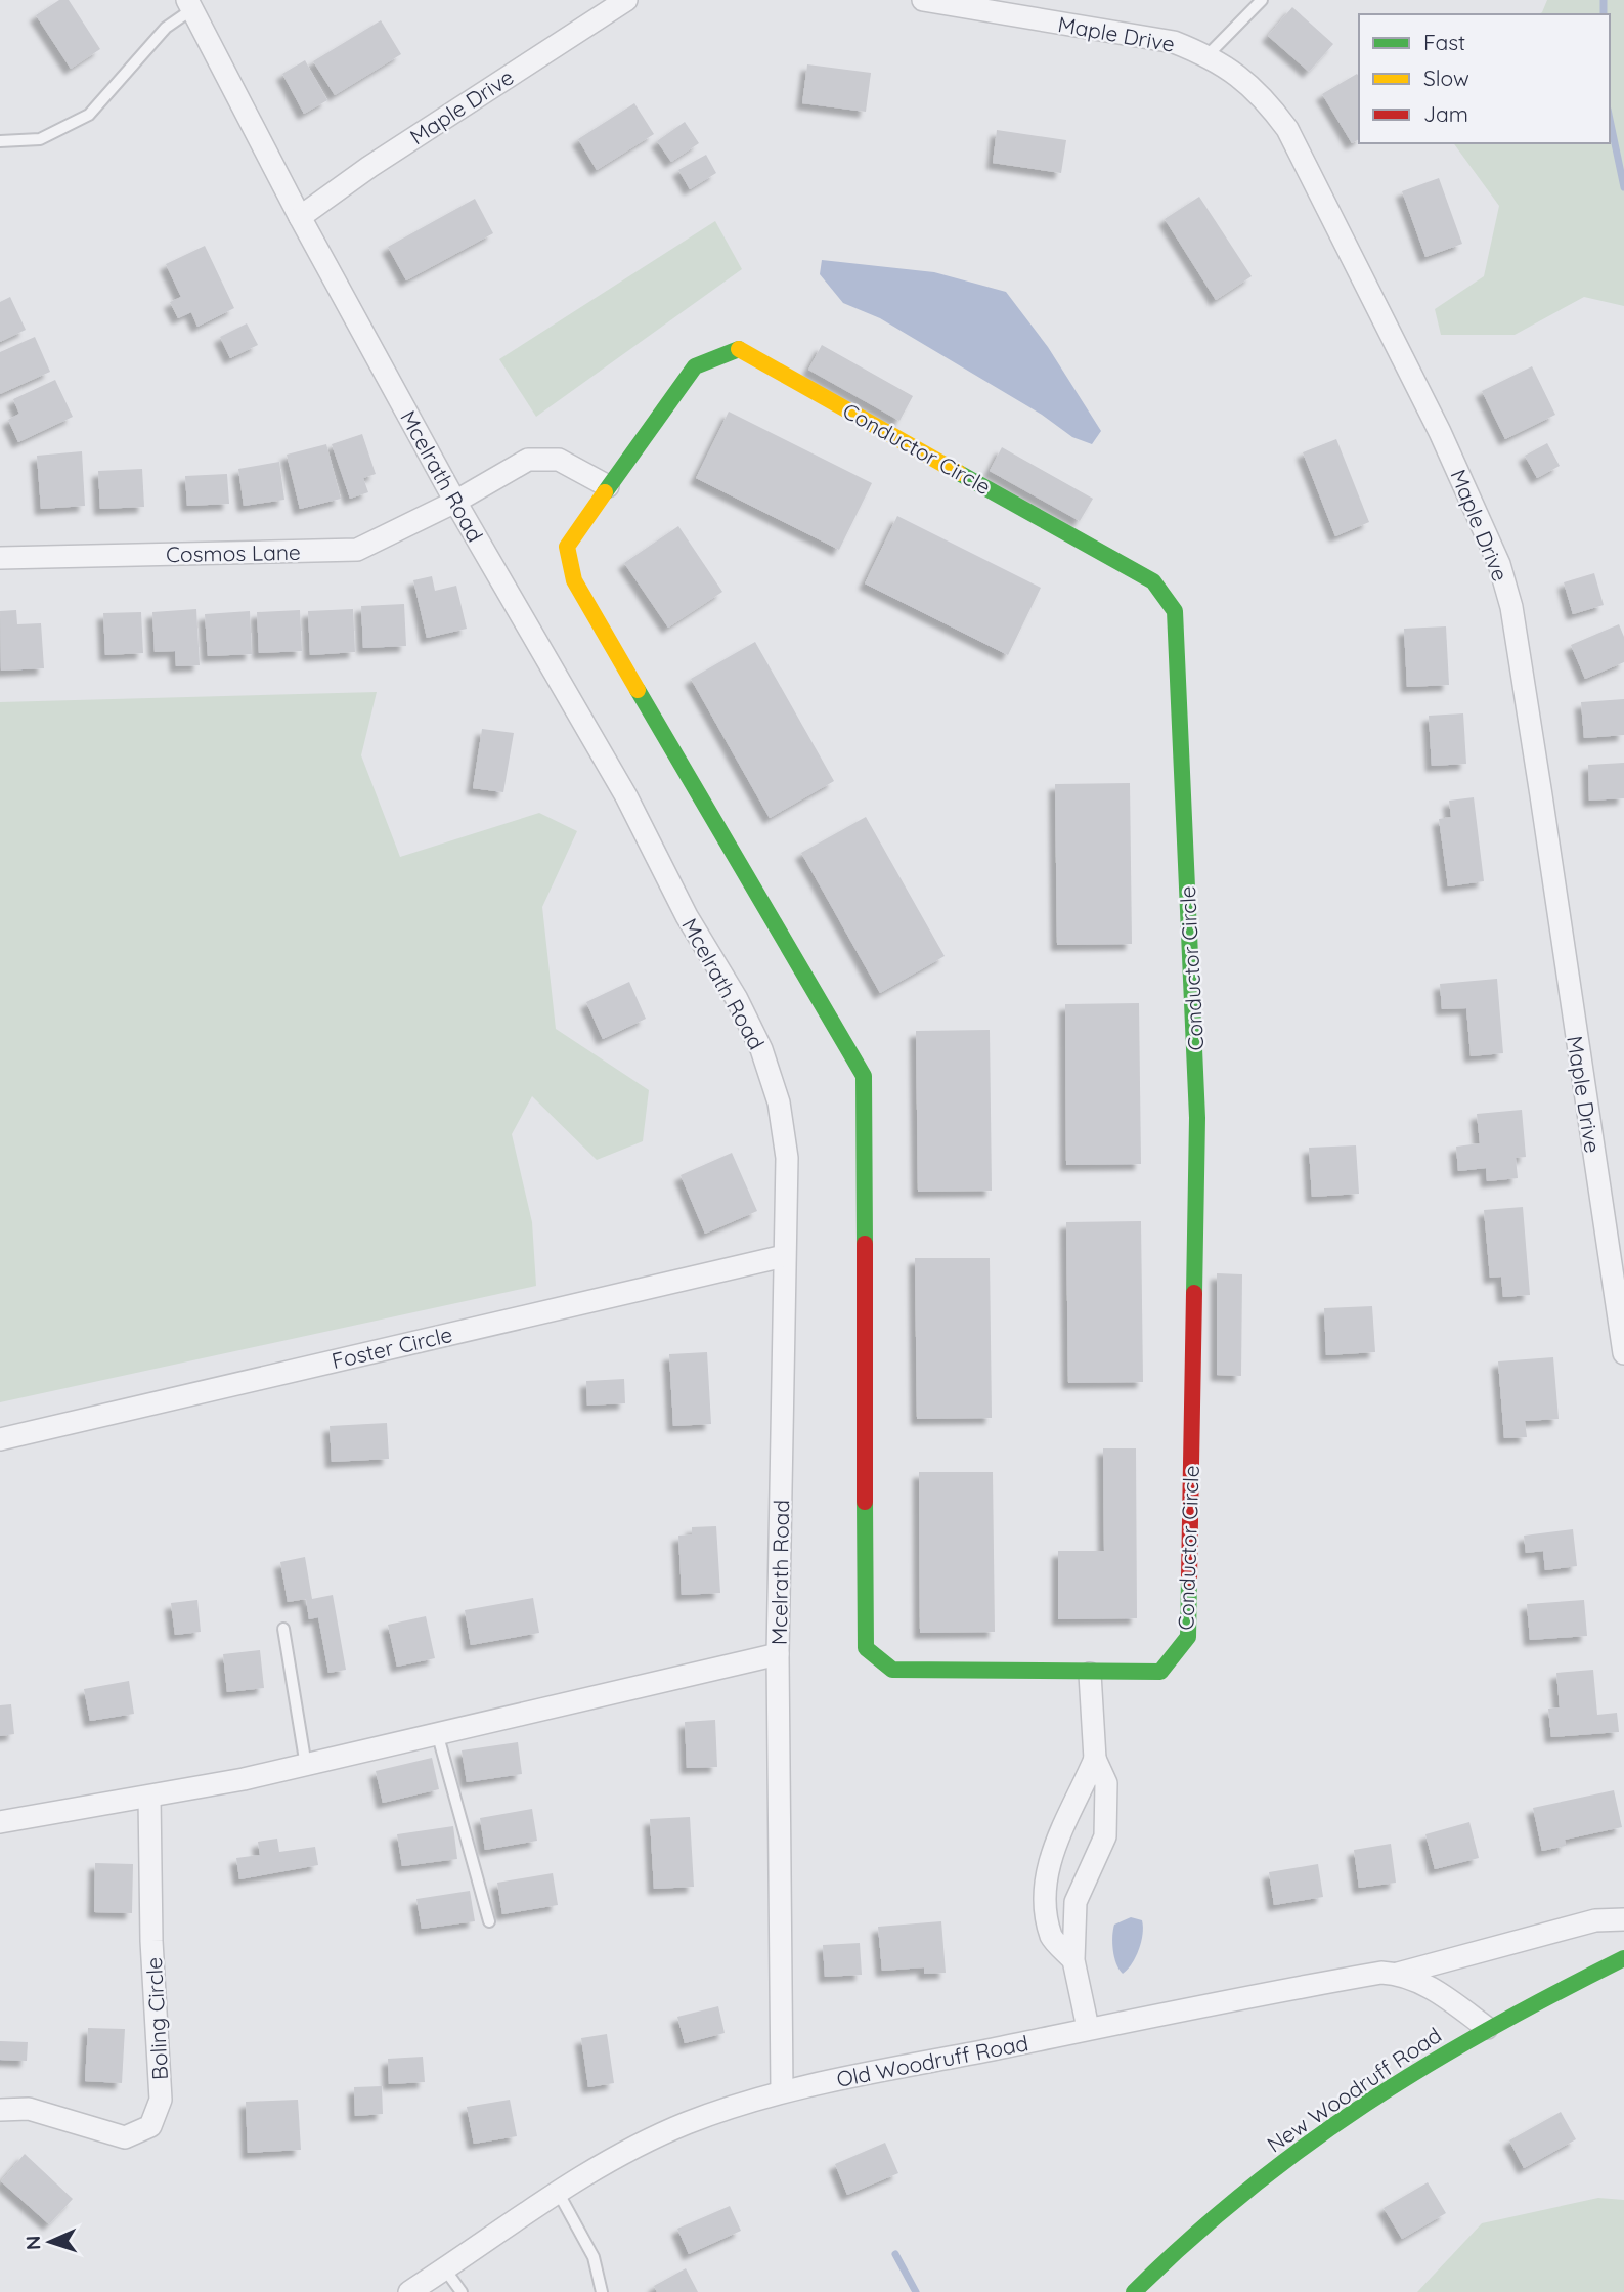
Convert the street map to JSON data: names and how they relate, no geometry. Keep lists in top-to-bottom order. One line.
{"streets":{"street":["Maple Drive","Conductor Circle","Mcelrath Road","Cosmos Lane","Foster Circle","Boling Circle","Old Woodruff Road","New Woodruff Road"]},"crossings":[["Maple Drive","Mcelrath Road"],["Mcelrath Road","Cosmos Lane"],["Mcelrath Road","Foster Circle"],["Mcelrath Road","Old Woodruff Road"],["Old Woodruff Road","New Woodruff Road"]],"legend":["Fast","Slow","Jam"],"north":"left"}
